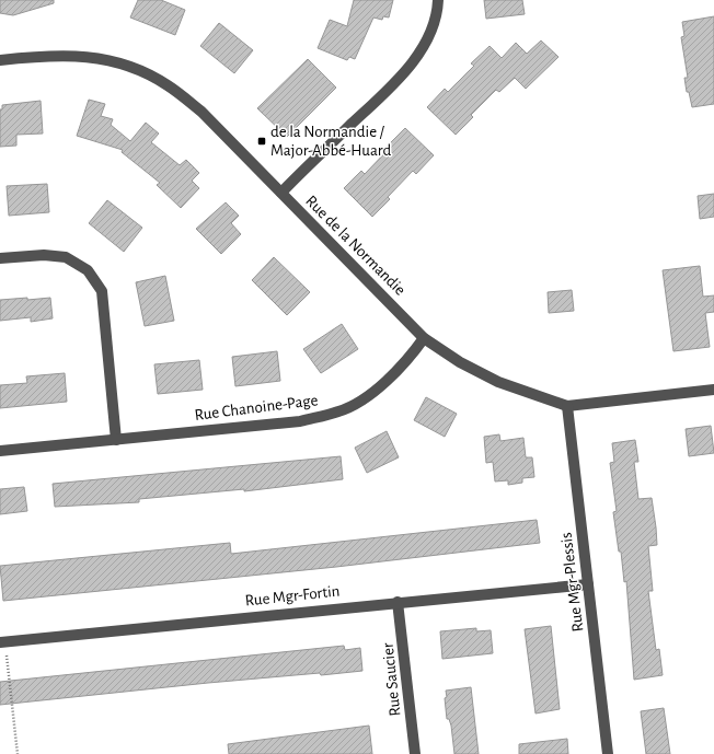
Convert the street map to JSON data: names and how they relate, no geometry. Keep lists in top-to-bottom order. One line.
{"streets":{"street":["Rue de la Normandie","Rue Chanoine-Page","Rue Mgr-Plessis","Rue Mgr-Fortin","Rue Saucier"]},"crossings":[["Rue de la Normandie","Rue Chanoine-Page"],["Rue de la Normandie","Rue Mgr-Plessis"],["Rue Mgr-Plessis","Rue Mgr-Fortin"],["Rue Mgr-Fortin","Rue Saucier"]],"places":{"transit":["de la Normandie / Major-Abbé-Huard"]}}
